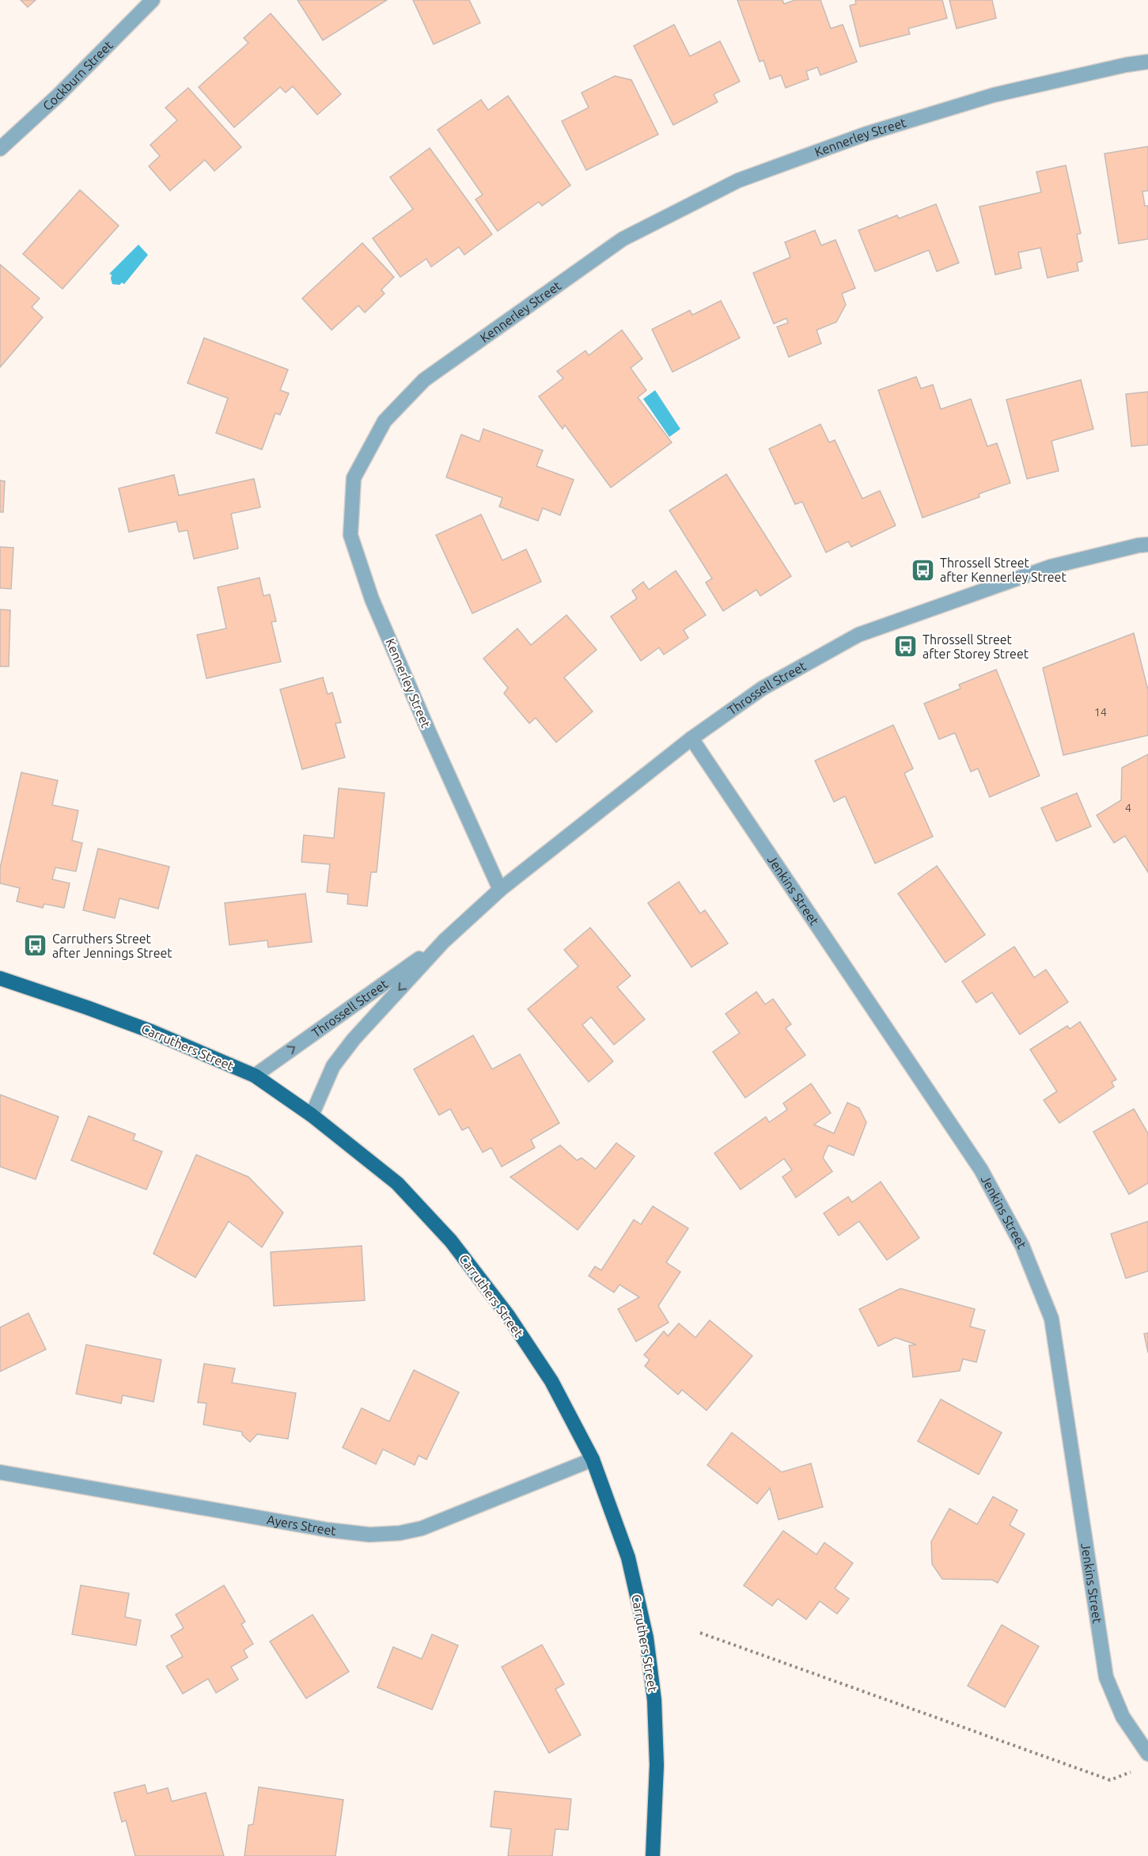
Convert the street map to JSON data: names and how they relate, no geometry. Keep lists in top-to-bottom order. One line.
{"streets":{"main road":["Carruthers Street"],"street":["Cockburn Street","Kennerley Street","Throssell Street","Jenkins Street","Ayers Street"]},"crossings":[["Kennerley Street","Throssell Street"],["Throssell Street","Jenkins Street"],["Throssell Street","Carruthers Street"],["Carruthers Street","Ayers Street"]],"places":{"bus stop":["Throssell Street after Kennerley Street","Throssell Street after Storey Street","Carruthers Street after Jennings Street"]},"house_numbers":["14","4"]}
